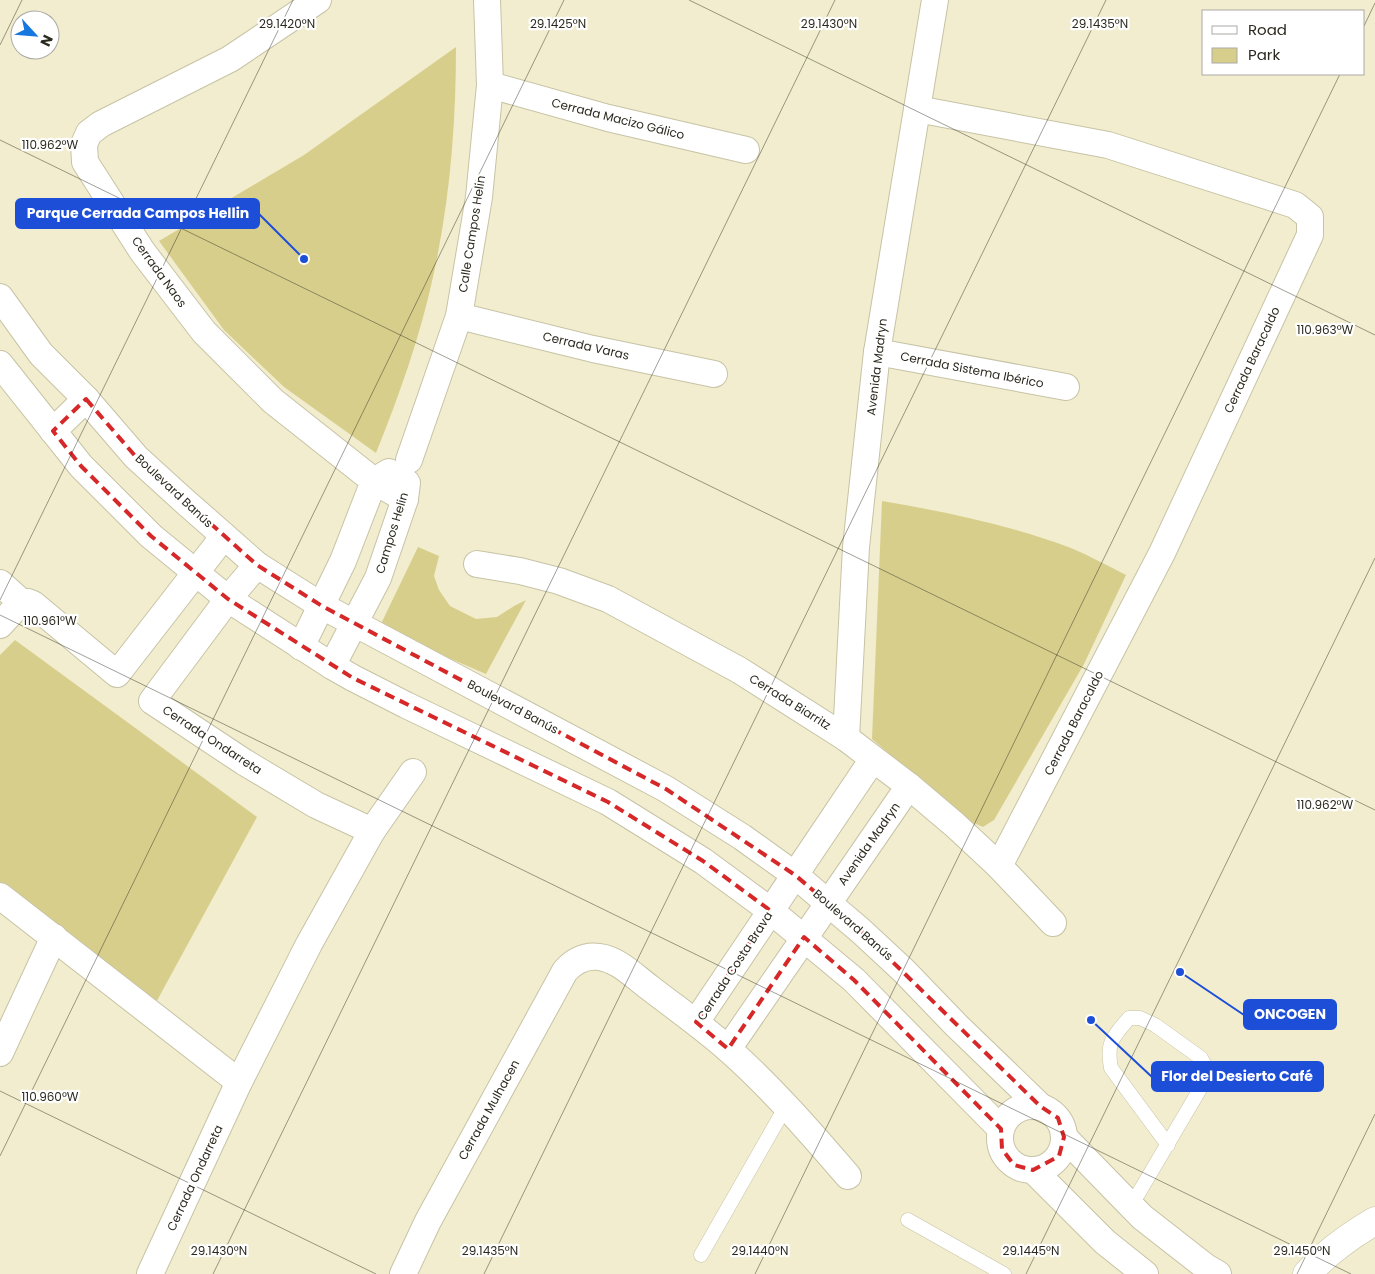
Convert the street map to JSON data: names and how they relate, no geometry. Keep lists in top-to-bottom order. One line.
{"streets":{"street":["Cerrada Macizo Gálico","Calle Campos Helin","Cerrada Naos","Cerrada Varas","Cerrada Baracaldo","Avenida Madryn","Cerrada Sistema Ibérico","Boulevard Banús","Campos Helin","Cerrada Biarritz","Cerrada Ondarreta","Cerrada Costa Brava","Cerrada Mulhacen"]},"crossings":[["Cerrada Macizo Gálico","Calle Campos Helin"],["Calle Campos Helin","Cerrada Varas"],["Calle Campos Helin","Campos Helin"],["Cerrada Naos","Campos Helin"],["Cerrada Baracaldo","Avenida Madryn"],["Cerrada Baracaldo","Cerrada Biarritz"],["Avenida Madryn","Cerrada Sistema Ibérico"],["Avenida Madryn","Boulevard Banús"],["Avenida Madryn","Cerrada Biarritz"],["Boulevard Banús","Campos Helin"],["Boulevard Banús","Cerrada Ondarreta"],["Boulevard Banús","Cerrada Costa Brava"],["Cerrada Costa Brava","Cerrada Mulhacen"]],"places":["Parque Cerrada Campos Hellin","ONCOGEN","Flor del Desierto Café"],"legend":["Road","Park"],"north":"bottom right","coordinates":["29.1420°N","29.1425°N","29.1430°N","29.1435°N","110.962°W","110.963°W","110.961°W","110.960°W","29.1440°N","29.1445°N","29.1450°N"]}
